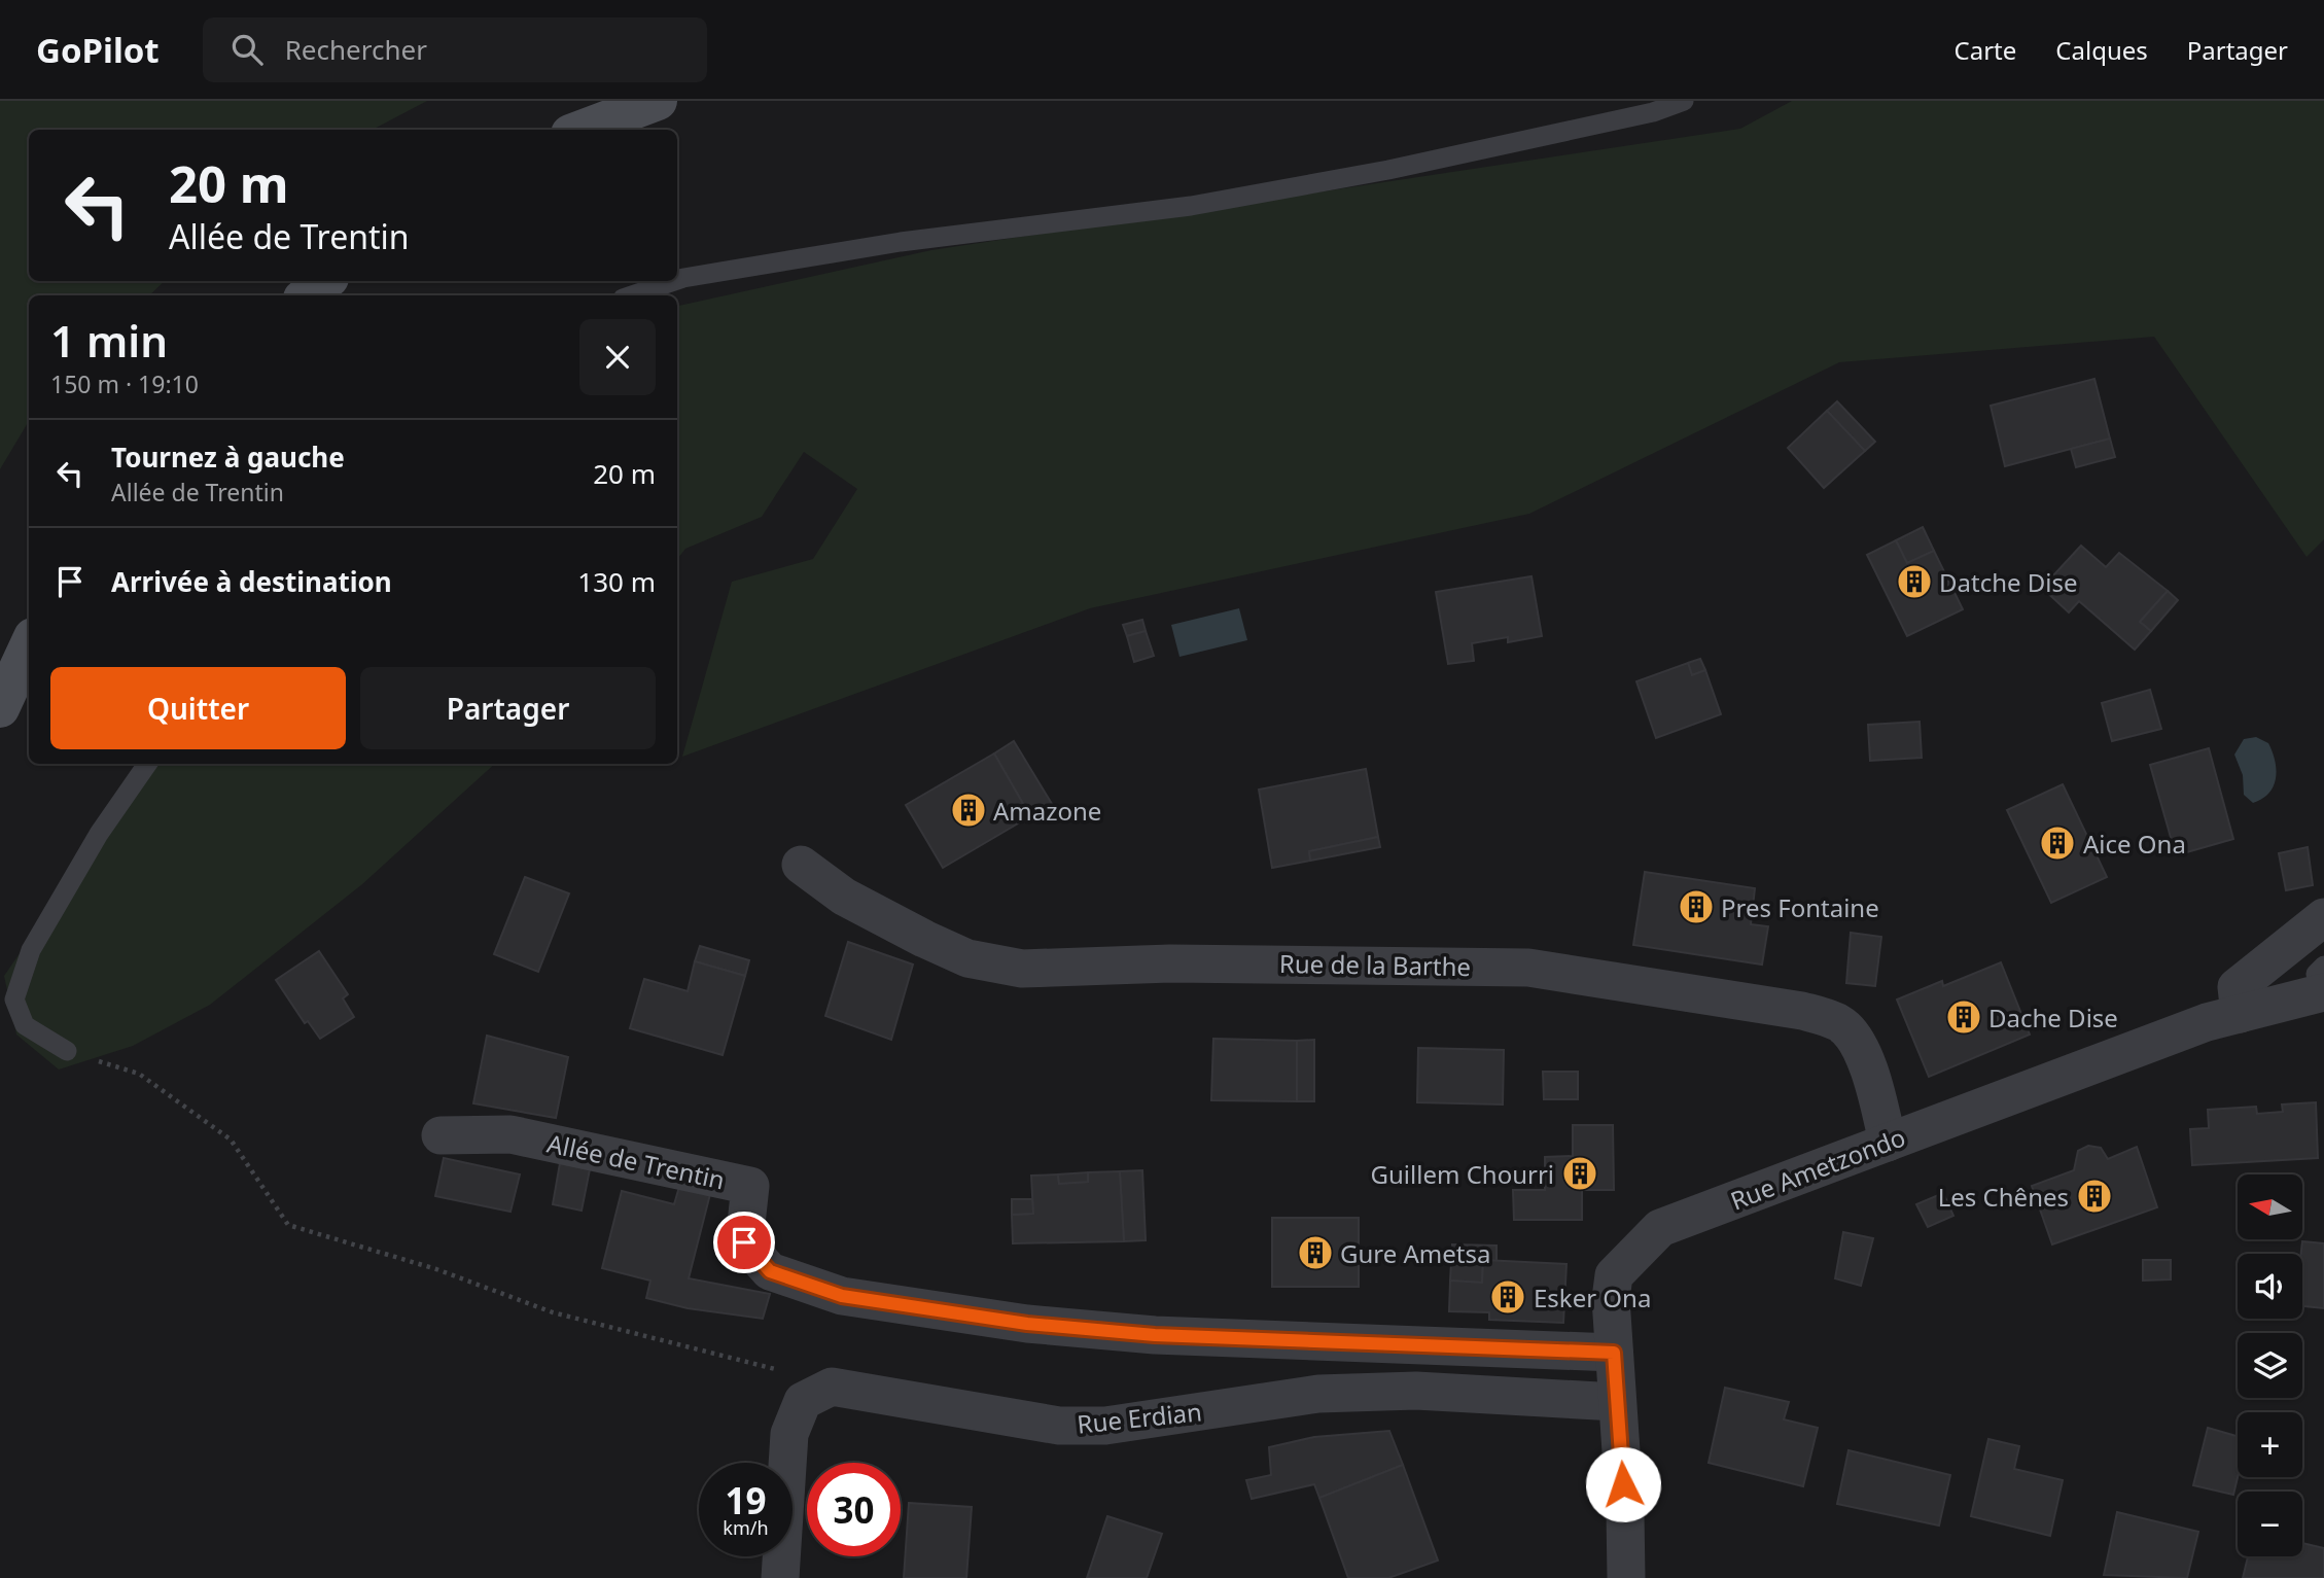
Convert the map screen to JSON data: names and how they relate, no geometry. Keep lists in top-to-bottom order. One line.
{"streets":{"street":["Rue de la Barthe","Allée de Trentin","Rue Ametzondo","Rue Erdian"]},"crossings":[["Rue de la Barthe","Rue Ametzondo"],["Allée de Trentin","Rue Ametzondo"],["Rue Ametzondo","Rue Erdian"]],"places":{"building":["Datche Dise","Amazone","Aice Ona","Pres Fontaine","Dache Dise","Guillem Chourri","Les Chênes","Gure Ametsa","Esker Ona"]},"north":"left","page":{"header":"GoPilot","search":"Rechercher","nav":["Carte","Calques","Partager"],"turn":["20 m","Allée de Trentin"],"heading":["1 min","150 m · 19:10"],"list":[{"name":"Tournez à gauche","note":"Allée de Trentin","value":"20 m"},{"name":"Arrivée à destination","value":"130 m"}],"buttons":["Quitter","Partager"],"map_buttons":["+","−"],"speed":"19 km/h","limit":"30"}}
